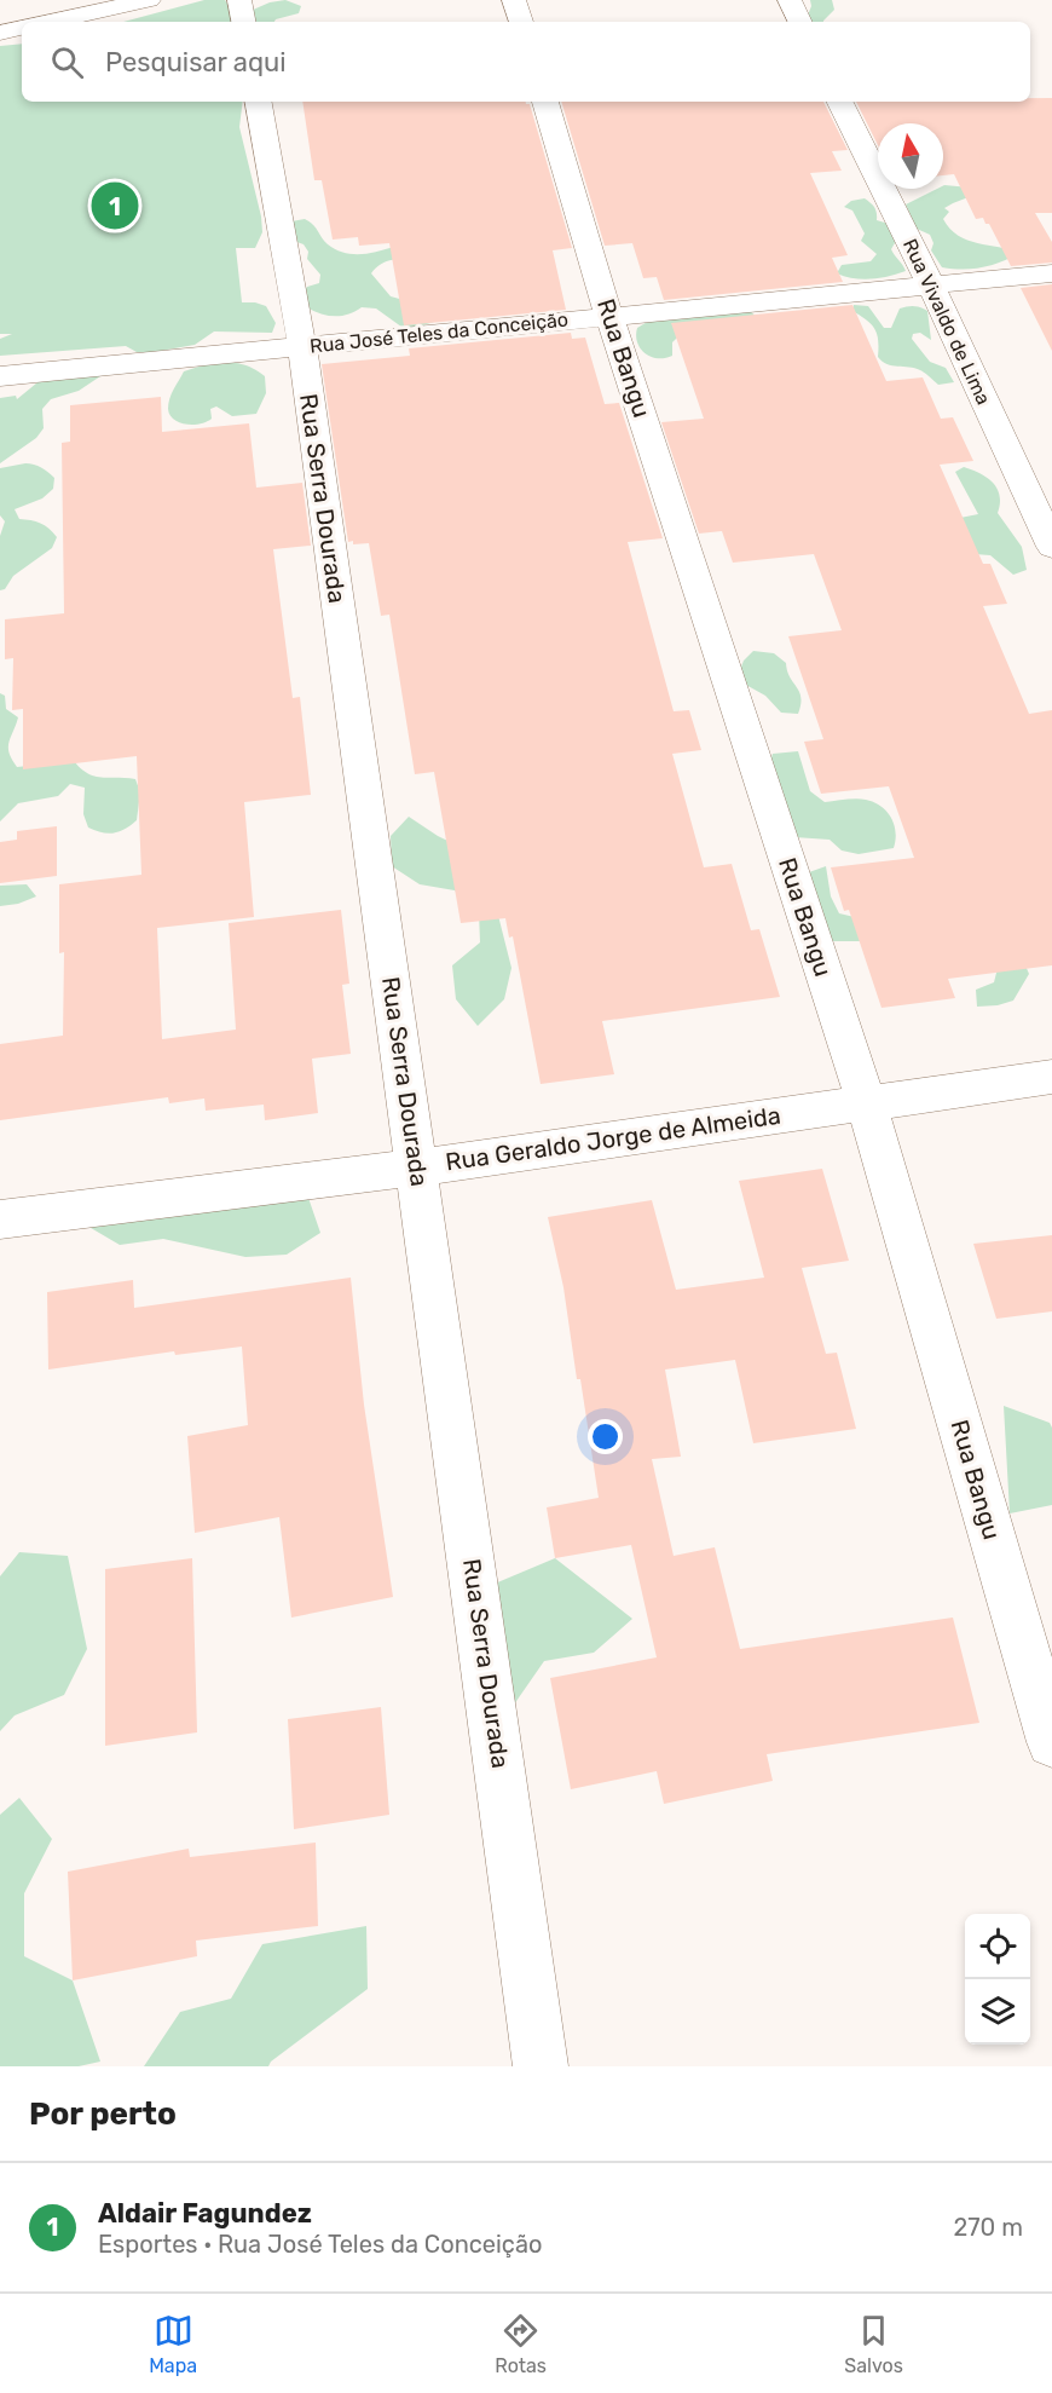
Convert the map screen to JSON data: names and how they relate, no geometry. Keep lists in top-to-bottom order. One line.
{"streets":{"street":["Rua Vivaldo de Lima","Rua José Teles da Conceição","Rua Bangu","Rua Serra Dourada","Rua Geraldo Jorge de Almeida"]},"crossings":[["Rua Vivaldo de Lima","Rua José Teles da Conceição"],["Rua José Teles da Conceição","Rua Bangu"],["Rua José Teles da Conceição","Rua Serra Dourada"],["Rua Bangu","Rua Geraldo Jorge de Almeida"],["Rua Serra Dourada","Rua Geraldo Jorge de Almeida"]],"north":"top","page":{"search":"Pesquisar aqui","pins":"1","heading":"Por perto","list":[{"mark":"1","name":"Aldair Fagundez","note":"Esportes · Rua José Teles da Conceição","value":"270 m"}],"nav":["Mapa","Rotas","Salvos"]}}
